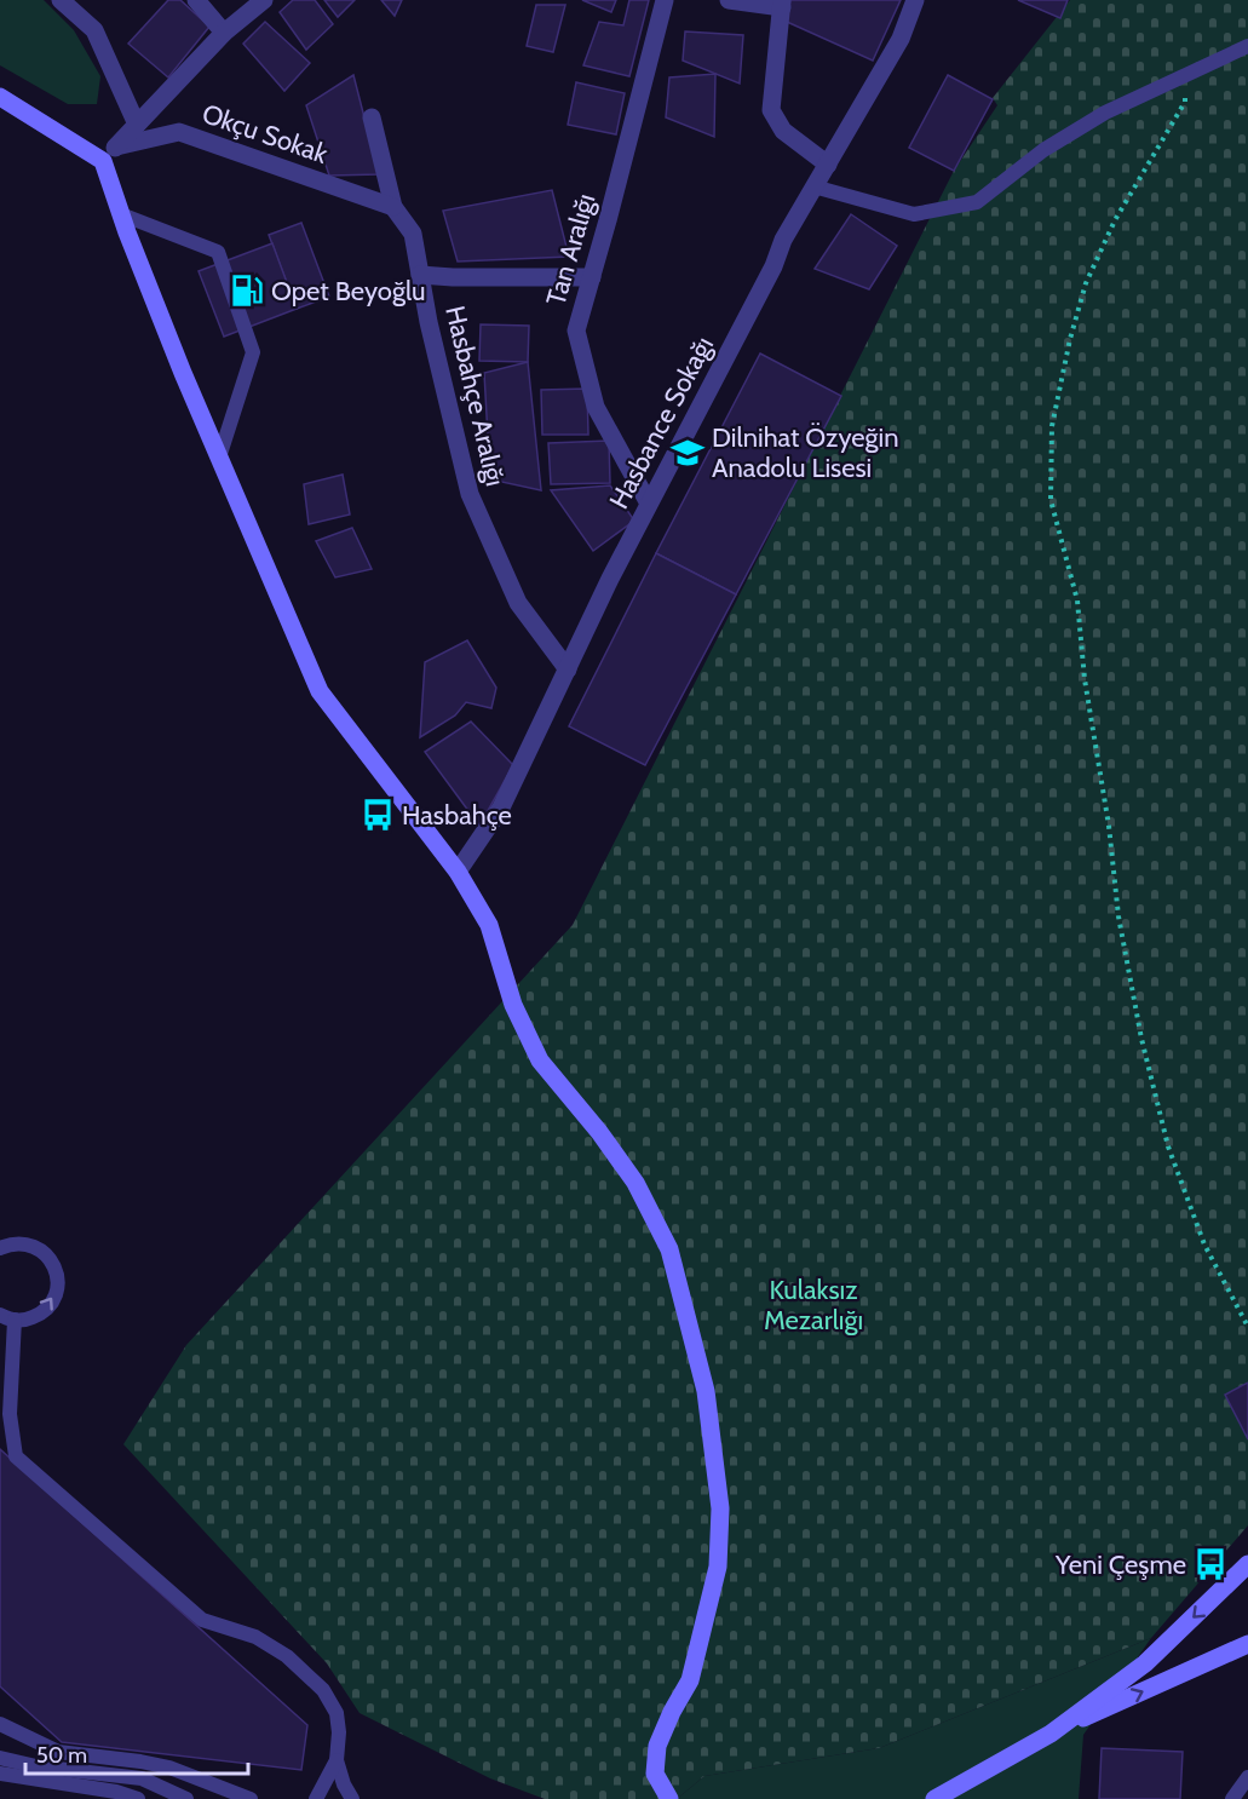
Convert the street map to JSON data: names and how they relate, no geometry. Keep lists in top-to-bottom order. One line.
{"streets":{"street":["Okçu Sokak","Tan Aralığı","Hasbahçe Aralığı","Hasbance Sokağı"]},"crossings":[["Okçu Sokak","Hasbahçe Aralığı"],["Tan Aralığı","Hasbance Sokağı"],["Hasbahçe Aralığı","Hasbance Sokağı"]],"parks":["Kulaksız Mezarlığı"],"places":{"fuel station":["Opet Beyoğlu"],"school or university":["Dilnihat Özyeğin Anadolu Lisesi"],"bus stop":["Hasbahçe","Yeni Çeşme"]},"scale_bar":"50 m"}
